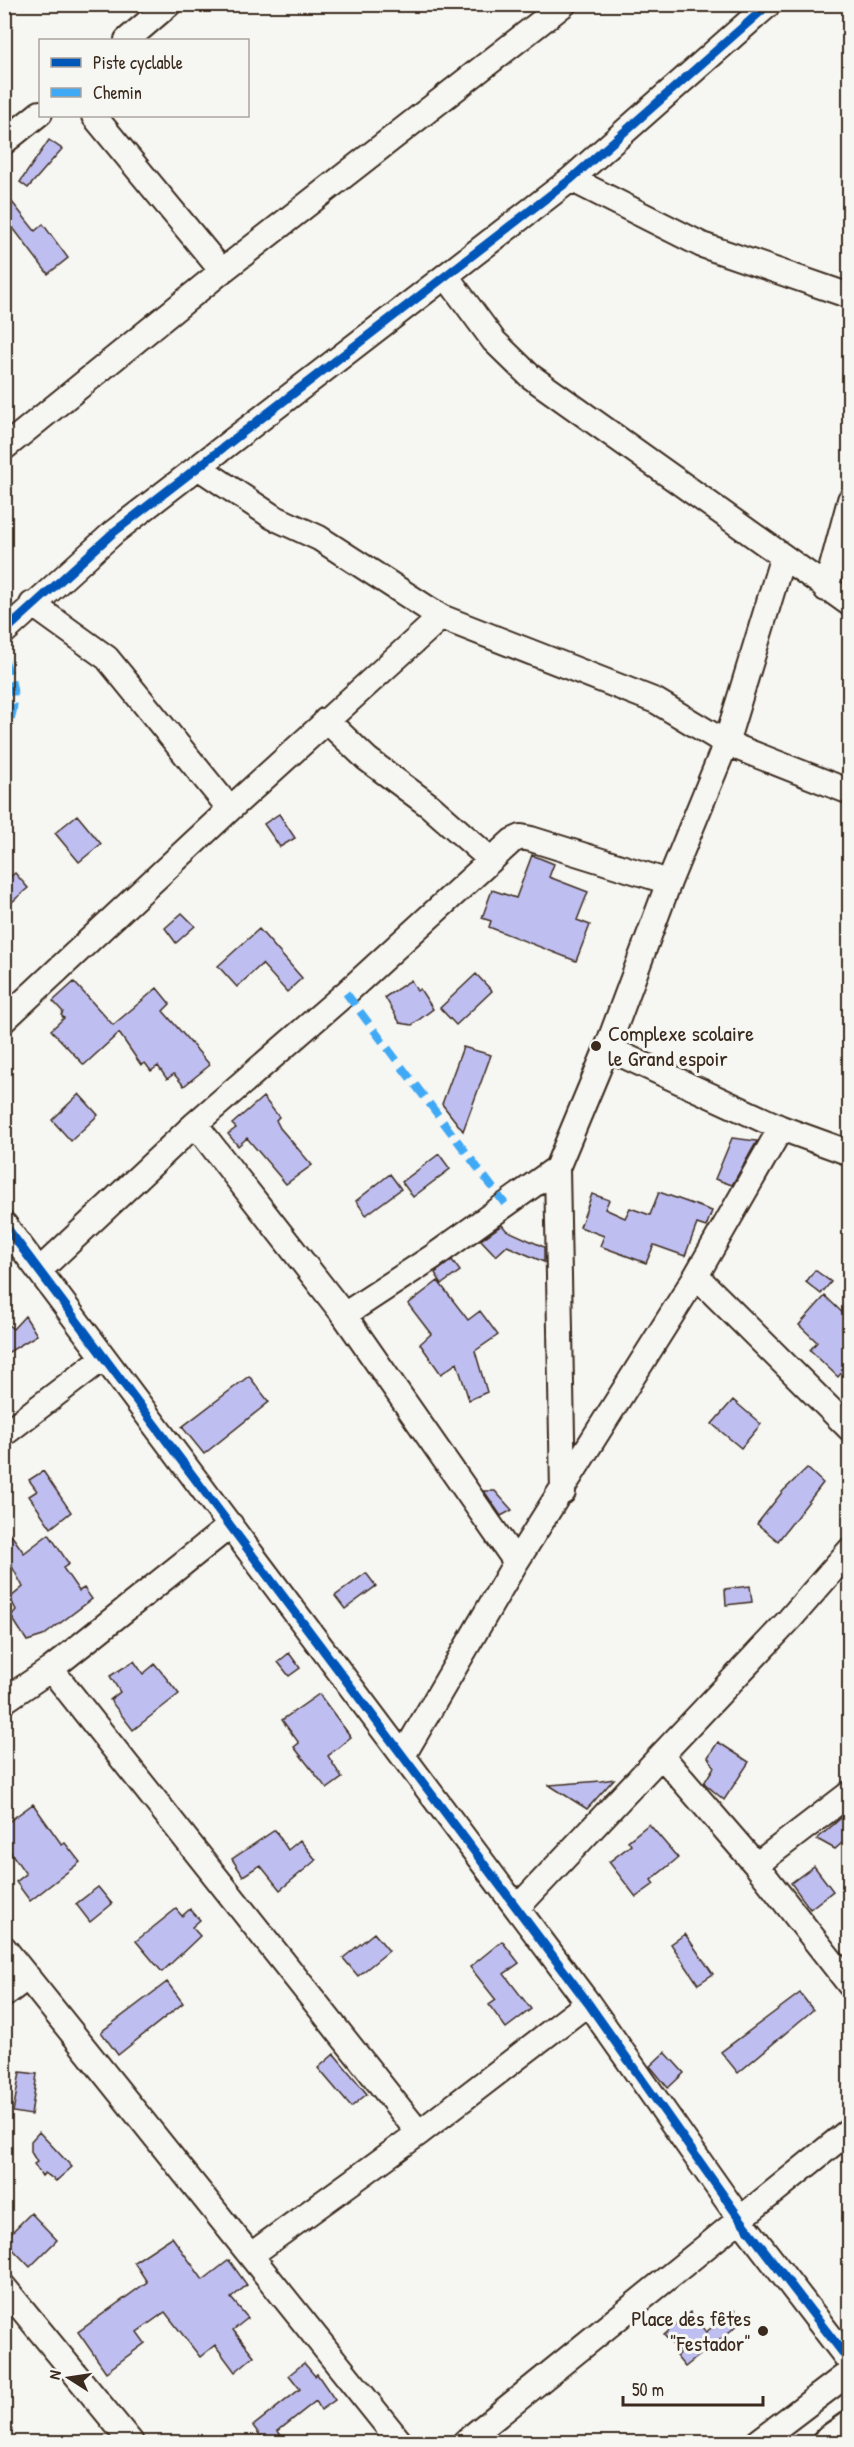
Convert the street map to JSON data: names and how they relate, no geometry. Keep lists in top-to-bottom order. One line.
{"places":["Complexe scolaire le Grand espoir","Place des fêtes \"Festador\""],"legend":["Piste cyclable","Chemin"],"scale_bar":"50 m","north":"left"}
